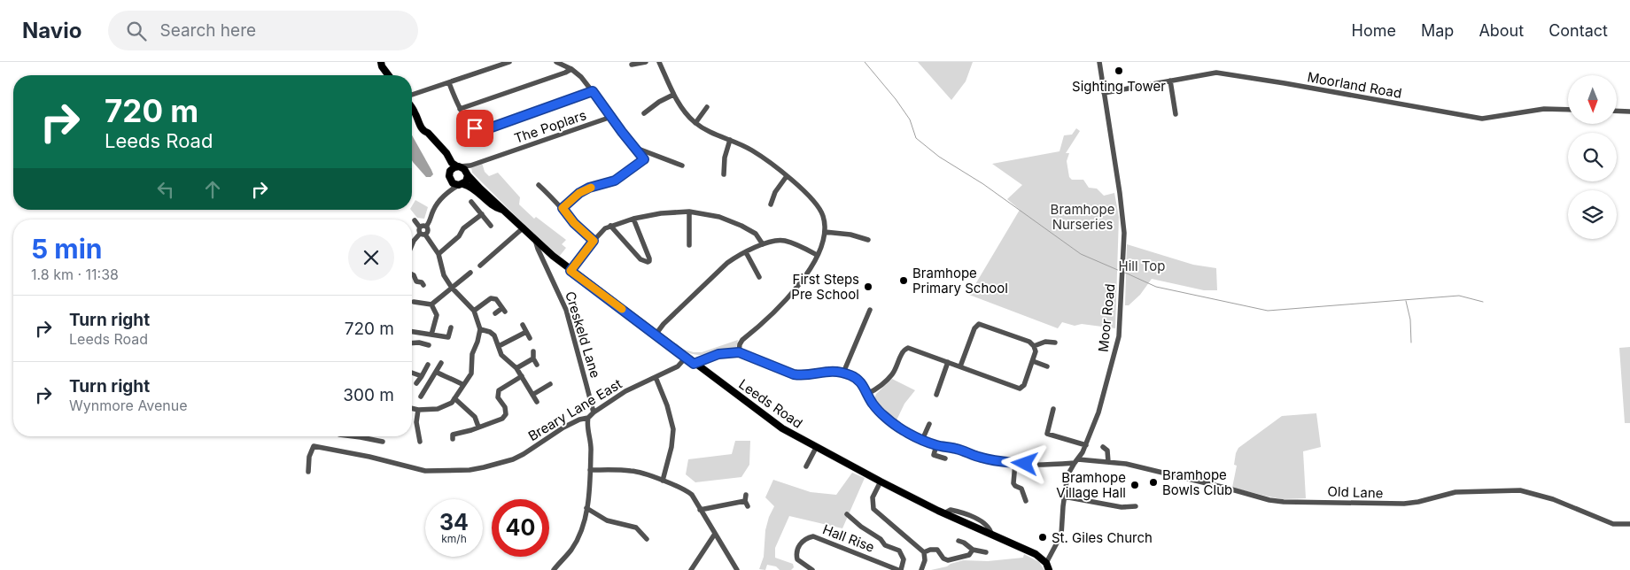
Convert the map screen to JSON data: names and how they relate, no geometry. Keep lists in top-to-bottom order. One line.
{"streets":{"highway":["Leeds Road"],"street":["Moorland Road","The Poplars","Moor Road","Creskeld Lane","Breary Lane East","Old Lane","Hall Rise"]},"crossings":[["Moorland Road","Moor Road"],["The Poplars","Leeds Road"],["Moor Road","Leeds Road"],["Moor Road","Old Lane"],["Creskeld Lane","Leeds Road"],["Creskeld Lane","Breary Lane East"],["Leeds Road","Breary Lane East"]],"parks":["Bramhope Nurseries","Hill Top"],"places":["Sighting Tower","Bramhope Primary School","First Steps Pre School","Bramhope Bowls Club","Bramhope Village Hall","St. Giles Church"],"north":"bottom","page":{"header":"Navio","search":"Search here","nav":["Home","Map","About","Contact"],"turn":["720 m","Leeds Road"],"heading":["5 min","1.8 km · 11:38"],"list":[{"name":"Turn right","note":"Leeds Road","value":"720 m"},{"name":"Turn right","note":"Wynmore Avenue","value":"300 m"}],"speed":"34 km/h","limit":"40"}}
